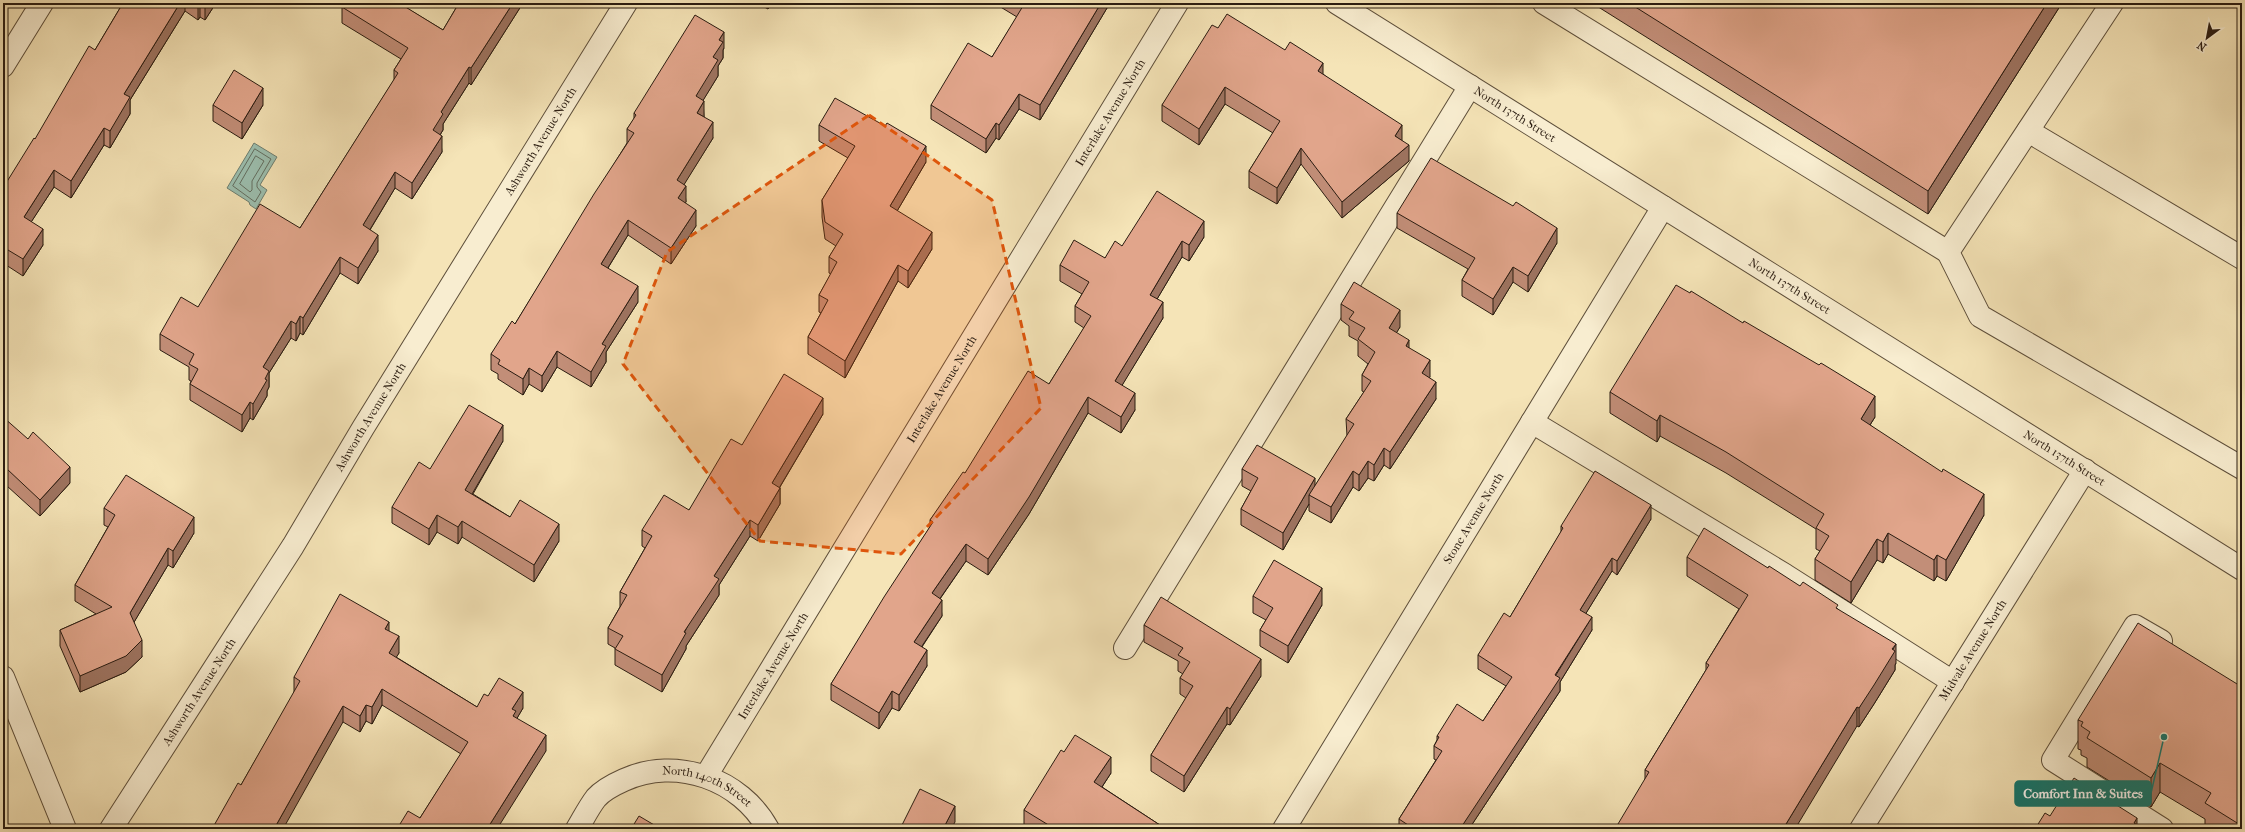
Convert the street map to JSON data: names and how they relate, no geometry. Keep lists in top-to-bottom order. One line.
{"streets":{"street":["Interlake Avenue North","North 137th Street","Ashworth Avenue North","Stone Avenue North","Midvale Avenue North","North 140th Street"]},"crossings":[["Interlake Avenue North","North 140th Street"],["North 137th Street","Stone Avenue North"],["North 137th Street","Midvale Avenue North"]],"places":["Comfort Inn & Suites"],"north":"bottom left"}
